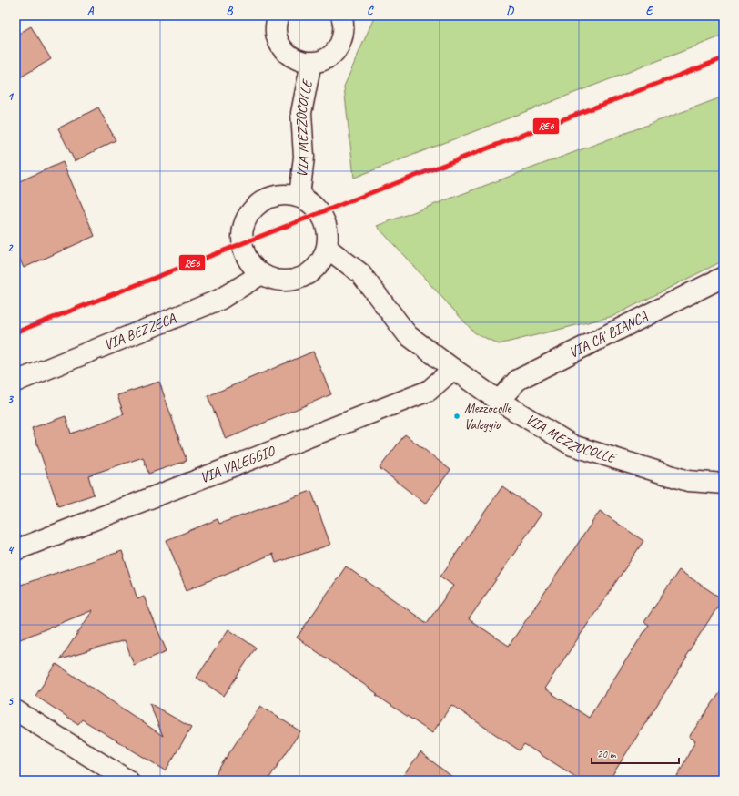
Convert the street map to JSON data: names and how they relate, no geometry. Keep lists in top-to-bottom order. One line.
{"streets":{"street":["VIA MEZZOCOLLE","VIA BEZZECA","VIA CA' BIANCA","VIA VALEGGIO"]},"crossings":[["VIA MEZZOCOLLE","VIA BEZZECA"],["VIA MEZZOCOLLE","VIA CA' BIANCA"],["VIA MEZZOCOLLE","VIA VALEGGIO"]],"places":["Mezzocolle Valeggio"],"lines":["transit line RE6"],"scale_bar":"20 m","grid":{"columns":["A","B","C","D","E"],"rows":["1","2","3","4","5"]}}
